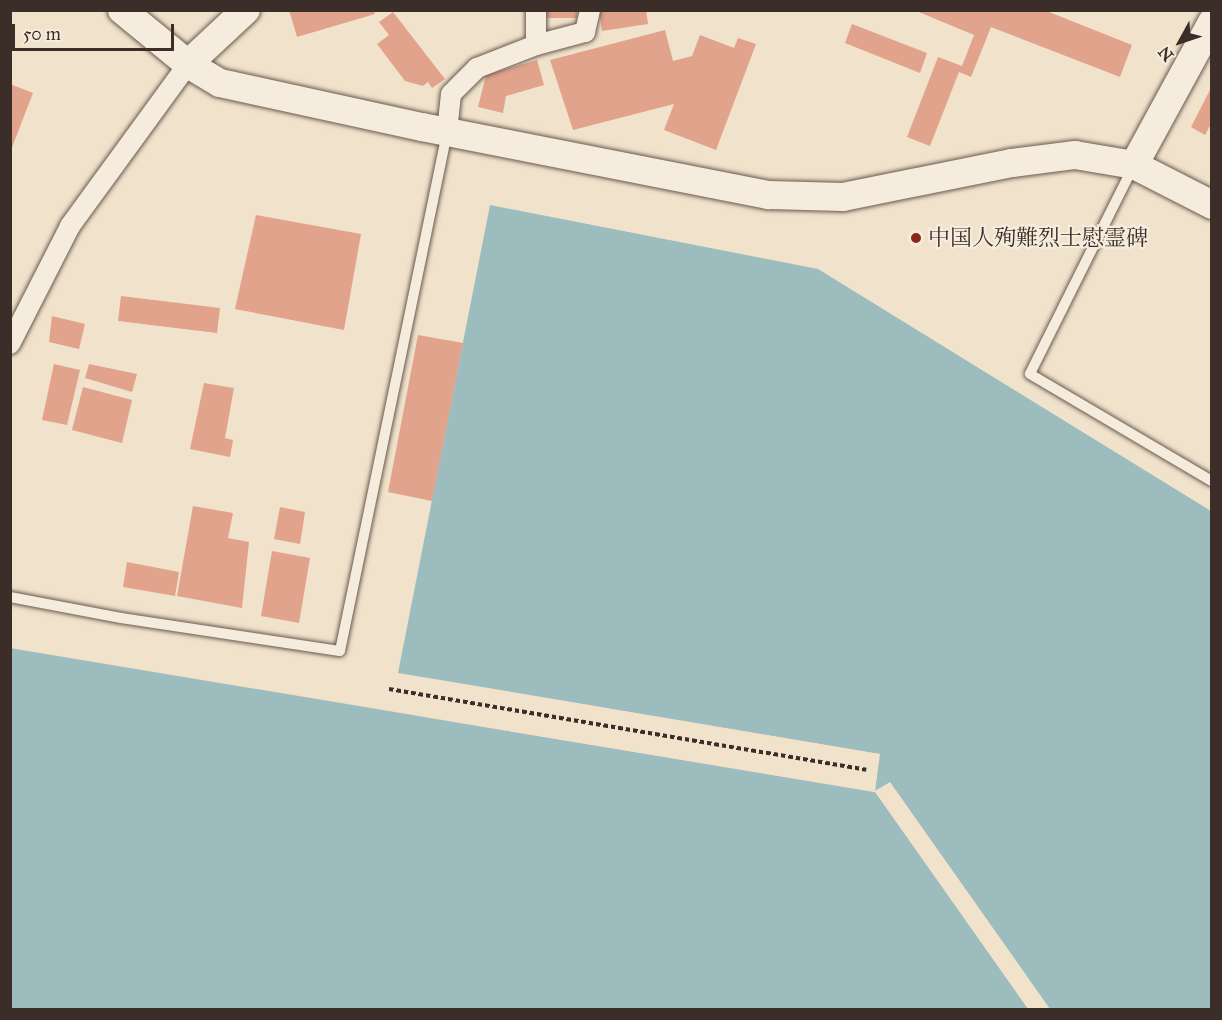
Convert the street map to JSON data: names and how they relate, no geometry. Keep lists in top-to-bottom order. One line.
{"places":["中国人殉難烈士慰霊碑"],"scale_bar":"50 m","north":"bottom left"}
